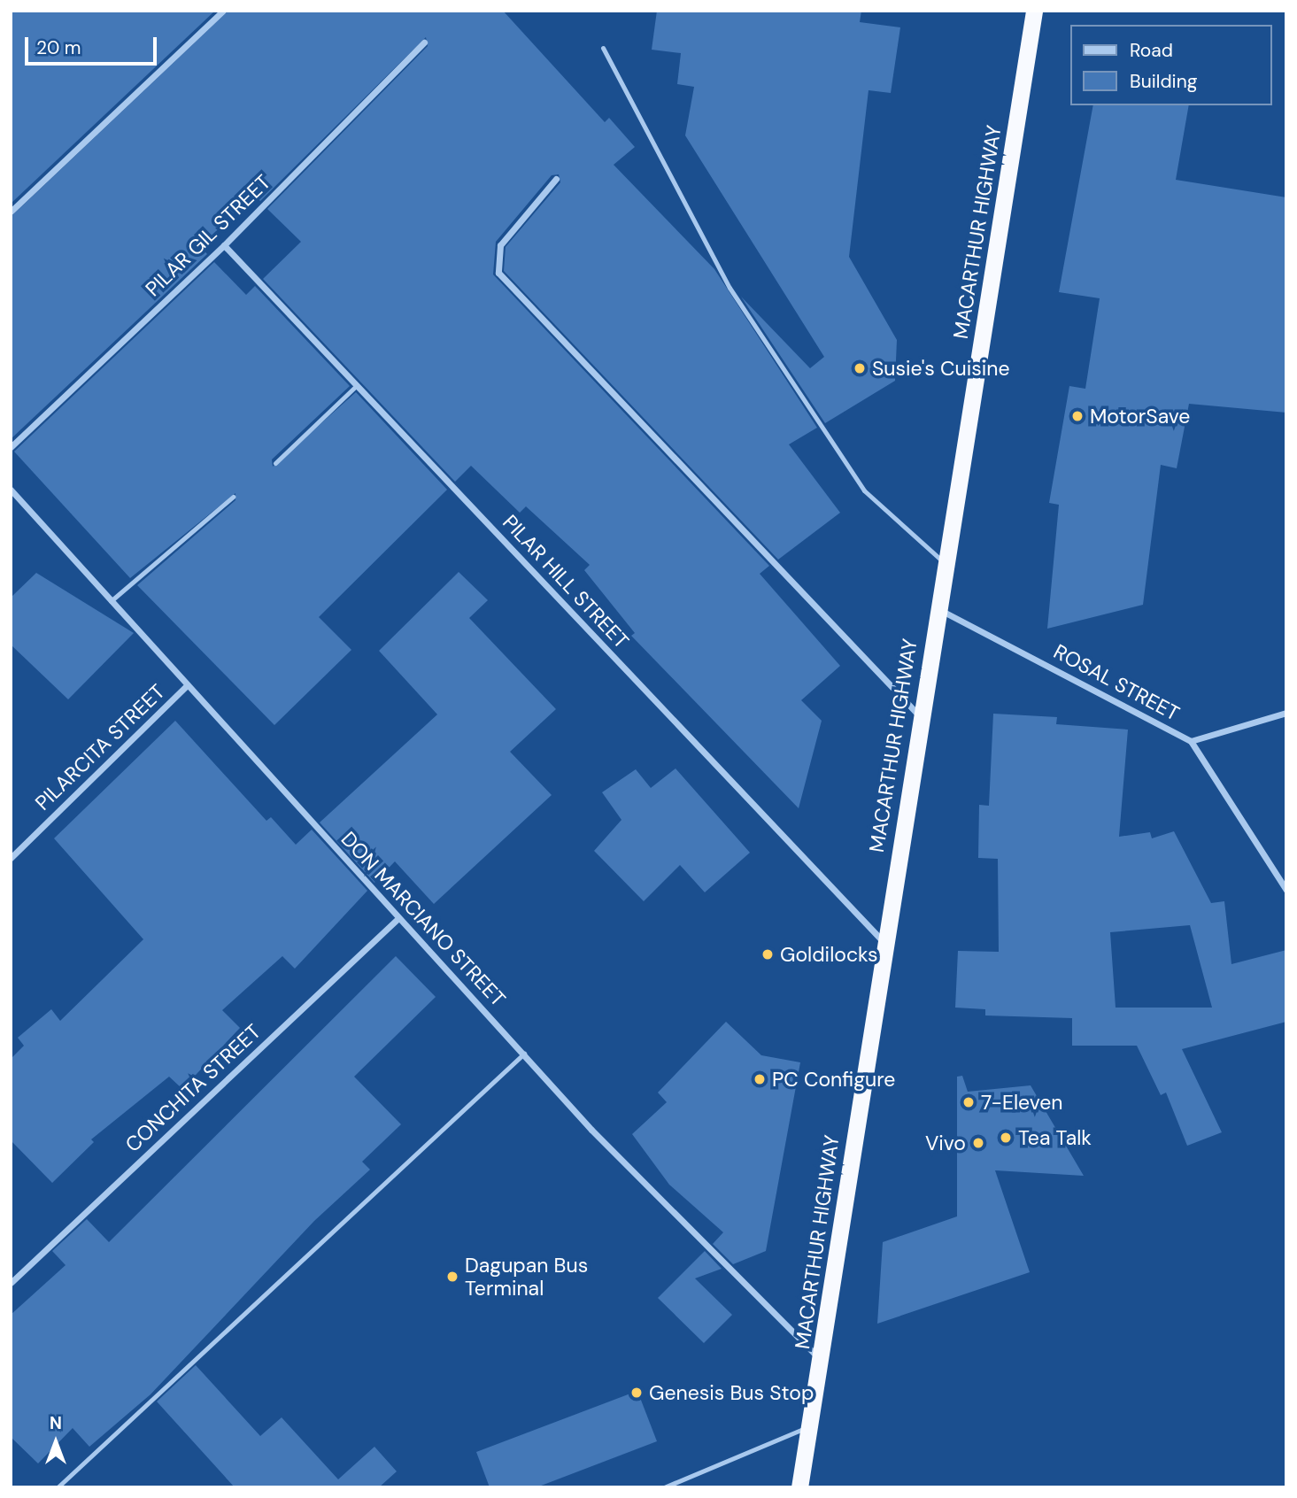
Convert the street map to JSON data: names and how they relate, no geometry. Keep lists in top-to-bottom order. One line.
{"streets":{"highway":["MACARTHUR HIGHWAY"],"street":["PILAR GIL STREET","PILAR HILL STREET","ROSAL STREET","PILARCITA STREET","DON MARCIANO STREET","CONCHITA STREET"]},"crossings":[["MACARTHUR HIGHWAY","PILAR HILL STREET"],["MACARTHUR HIGHWAY","ROSAL STREET"],["MACARTHUR HIGHWAY","DON MARCIANO STREET"],["PILAR GIL STREET","PILAR HILL STREET"],["PILARCITA STREET","DON MARCIANO STREET"],["DON MARCIANO STREET","CONCHITA STREET"]],"places":["Susie's Cuisine","MotorSave","Goldilocks","PC Configure","7-Eleven","Tea Talk","Vivo","Dagupan Bus Terminal","Genesis Bus Stop"],"legend":["Road","Building"],"scale_bar":"20 m","north":"top"}
